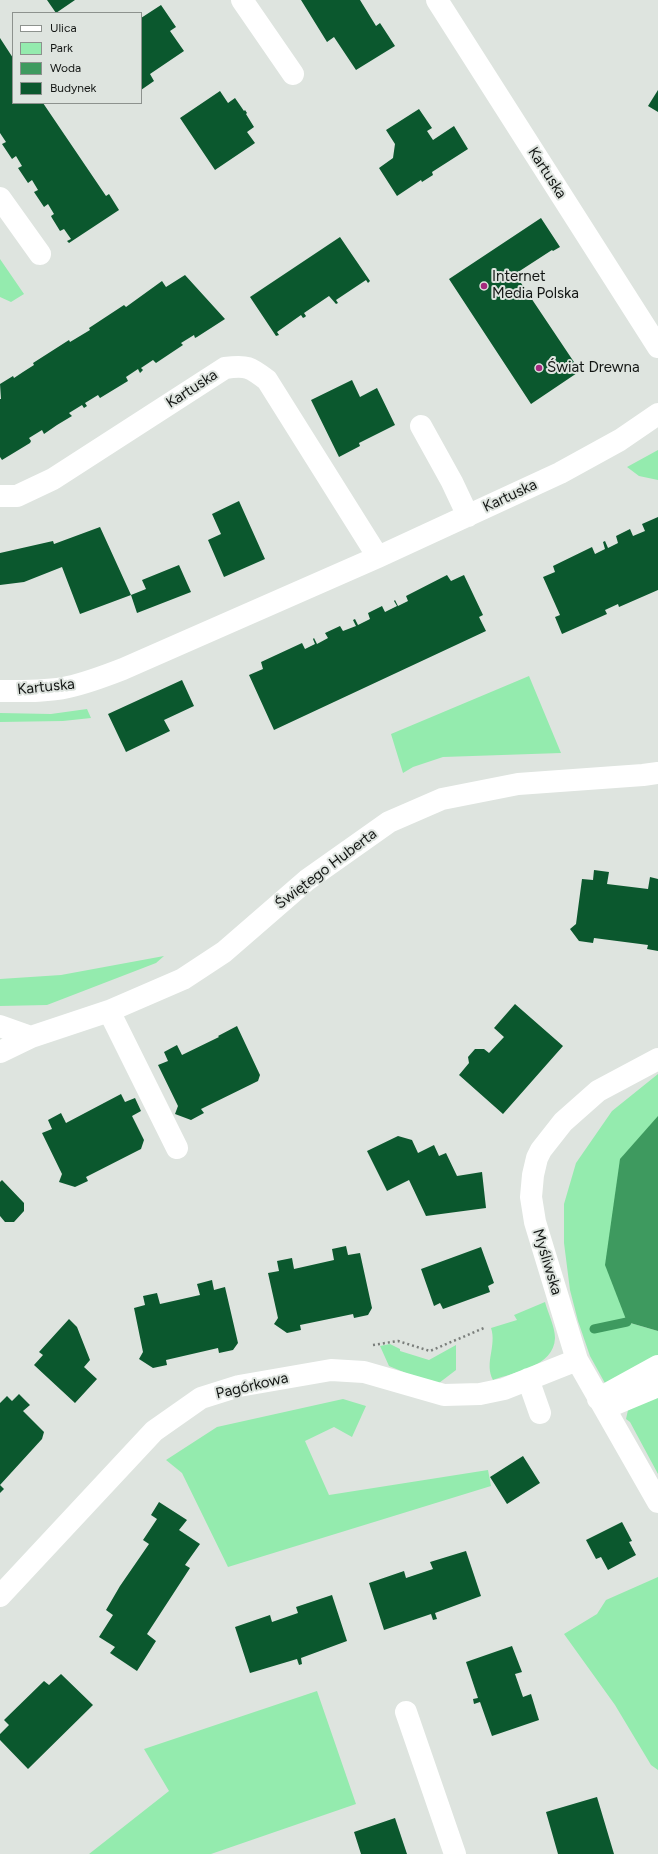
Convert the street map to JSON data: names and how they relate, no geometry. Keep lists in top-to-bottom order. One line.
{"streets":{"street":["Kartuska","Świętego Huberta","Myśliwska","Pagórkowa"]},"crossings":[["Myśliwska","Pagórkowa"]],"places":["Internet Media Polska","Świat Drewna"],"legend":["Ulica","Park","Woda","Budynek"]}
